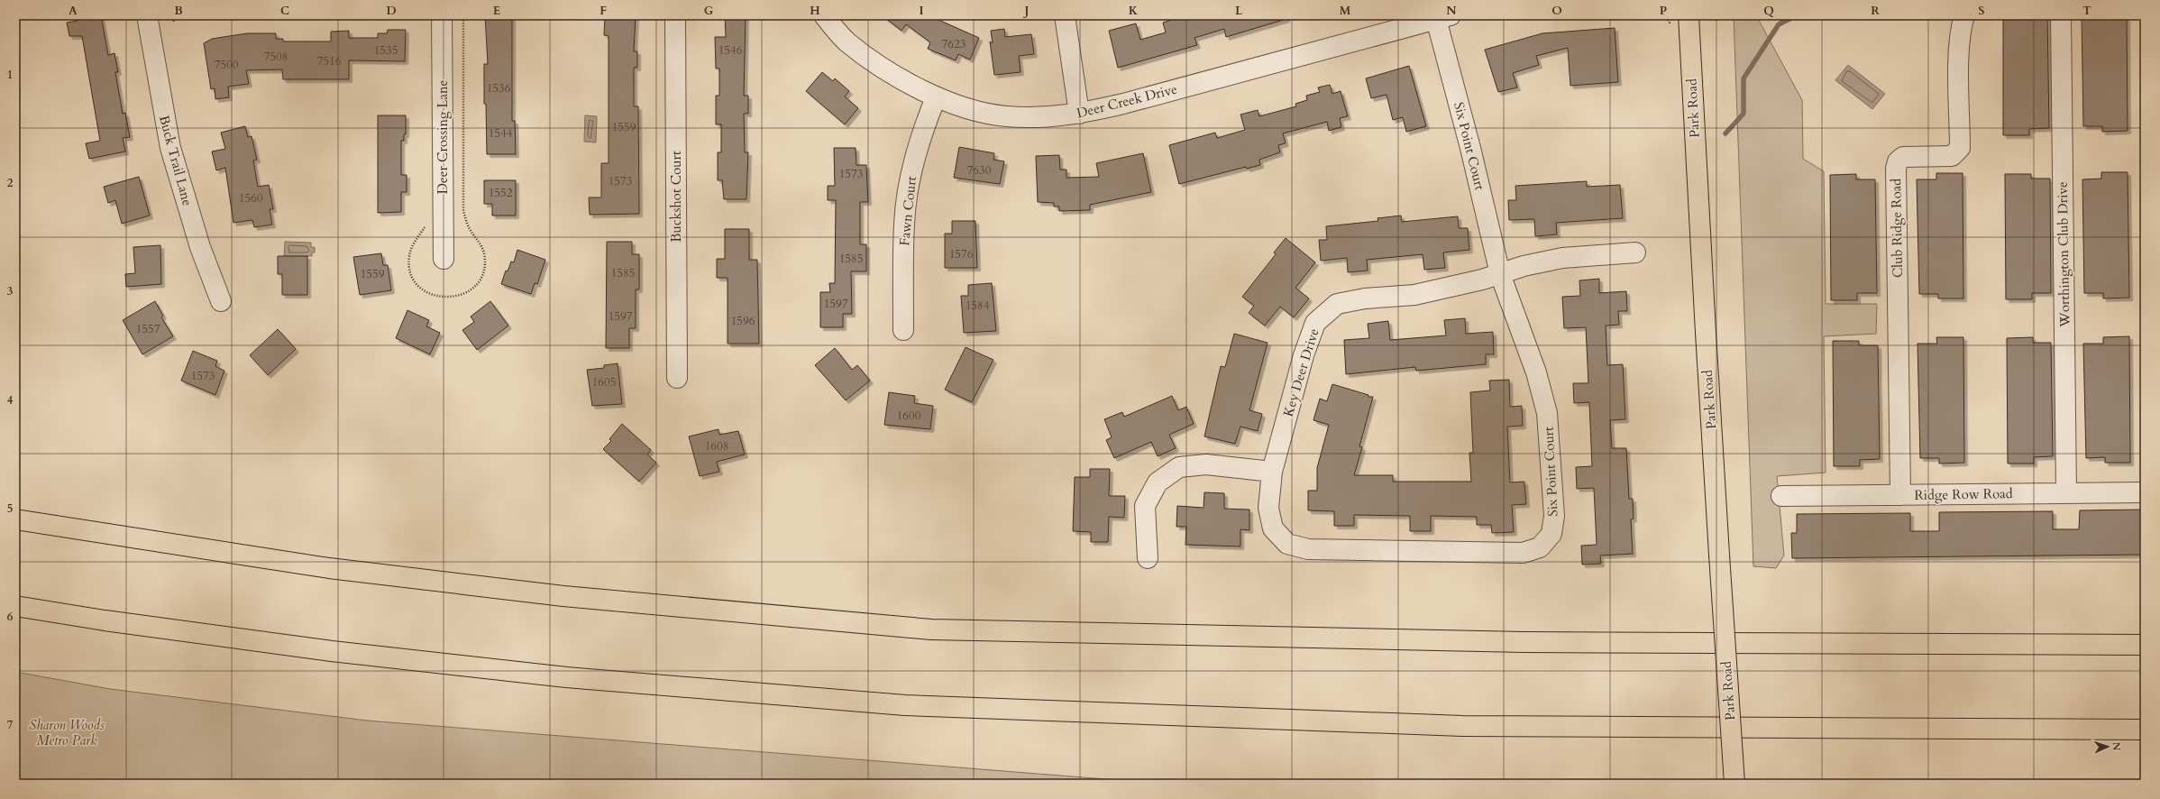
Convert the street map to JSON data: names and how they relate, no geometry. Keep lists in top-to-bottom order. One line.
{"streets":{"main road":["Park Road"],"street":["Deer Creek Drive","Deer Crossing Lane","Six Point Court","Buck Trail Lane","Buckshot Court","Fawn Court","Club Ridge Road","Worthington Club Drive","Key Deer Drive","Ridge Row Road"]},"crossings":[["Deer Creek Drive","Six Point Court"],["Deer Creek Drive","Fawn Court"],["Six Point Court","Key Deer Drive"],["Club Ridge Road","Ridge Row Road"],["Worthington Club Drive","Ridge Row Road"]],"parks":["Sharon Woods Metro Park"],"house_numbers":["7623","1535","1546","7508","7516","7500","1536","1559","1544","7630","1573","1573","1552","1560","1576","1585","1585","1559","1597","1584","1597","1596","1557","1573","1605","1600","1608"],"north":"right","grid":{"columns":["A","B","C","D","E","F","G","H","I","J","K","L","M","N","O","P","Q","R","S","T"],"rows":["1","2","3","4","5","6","7"]}}
